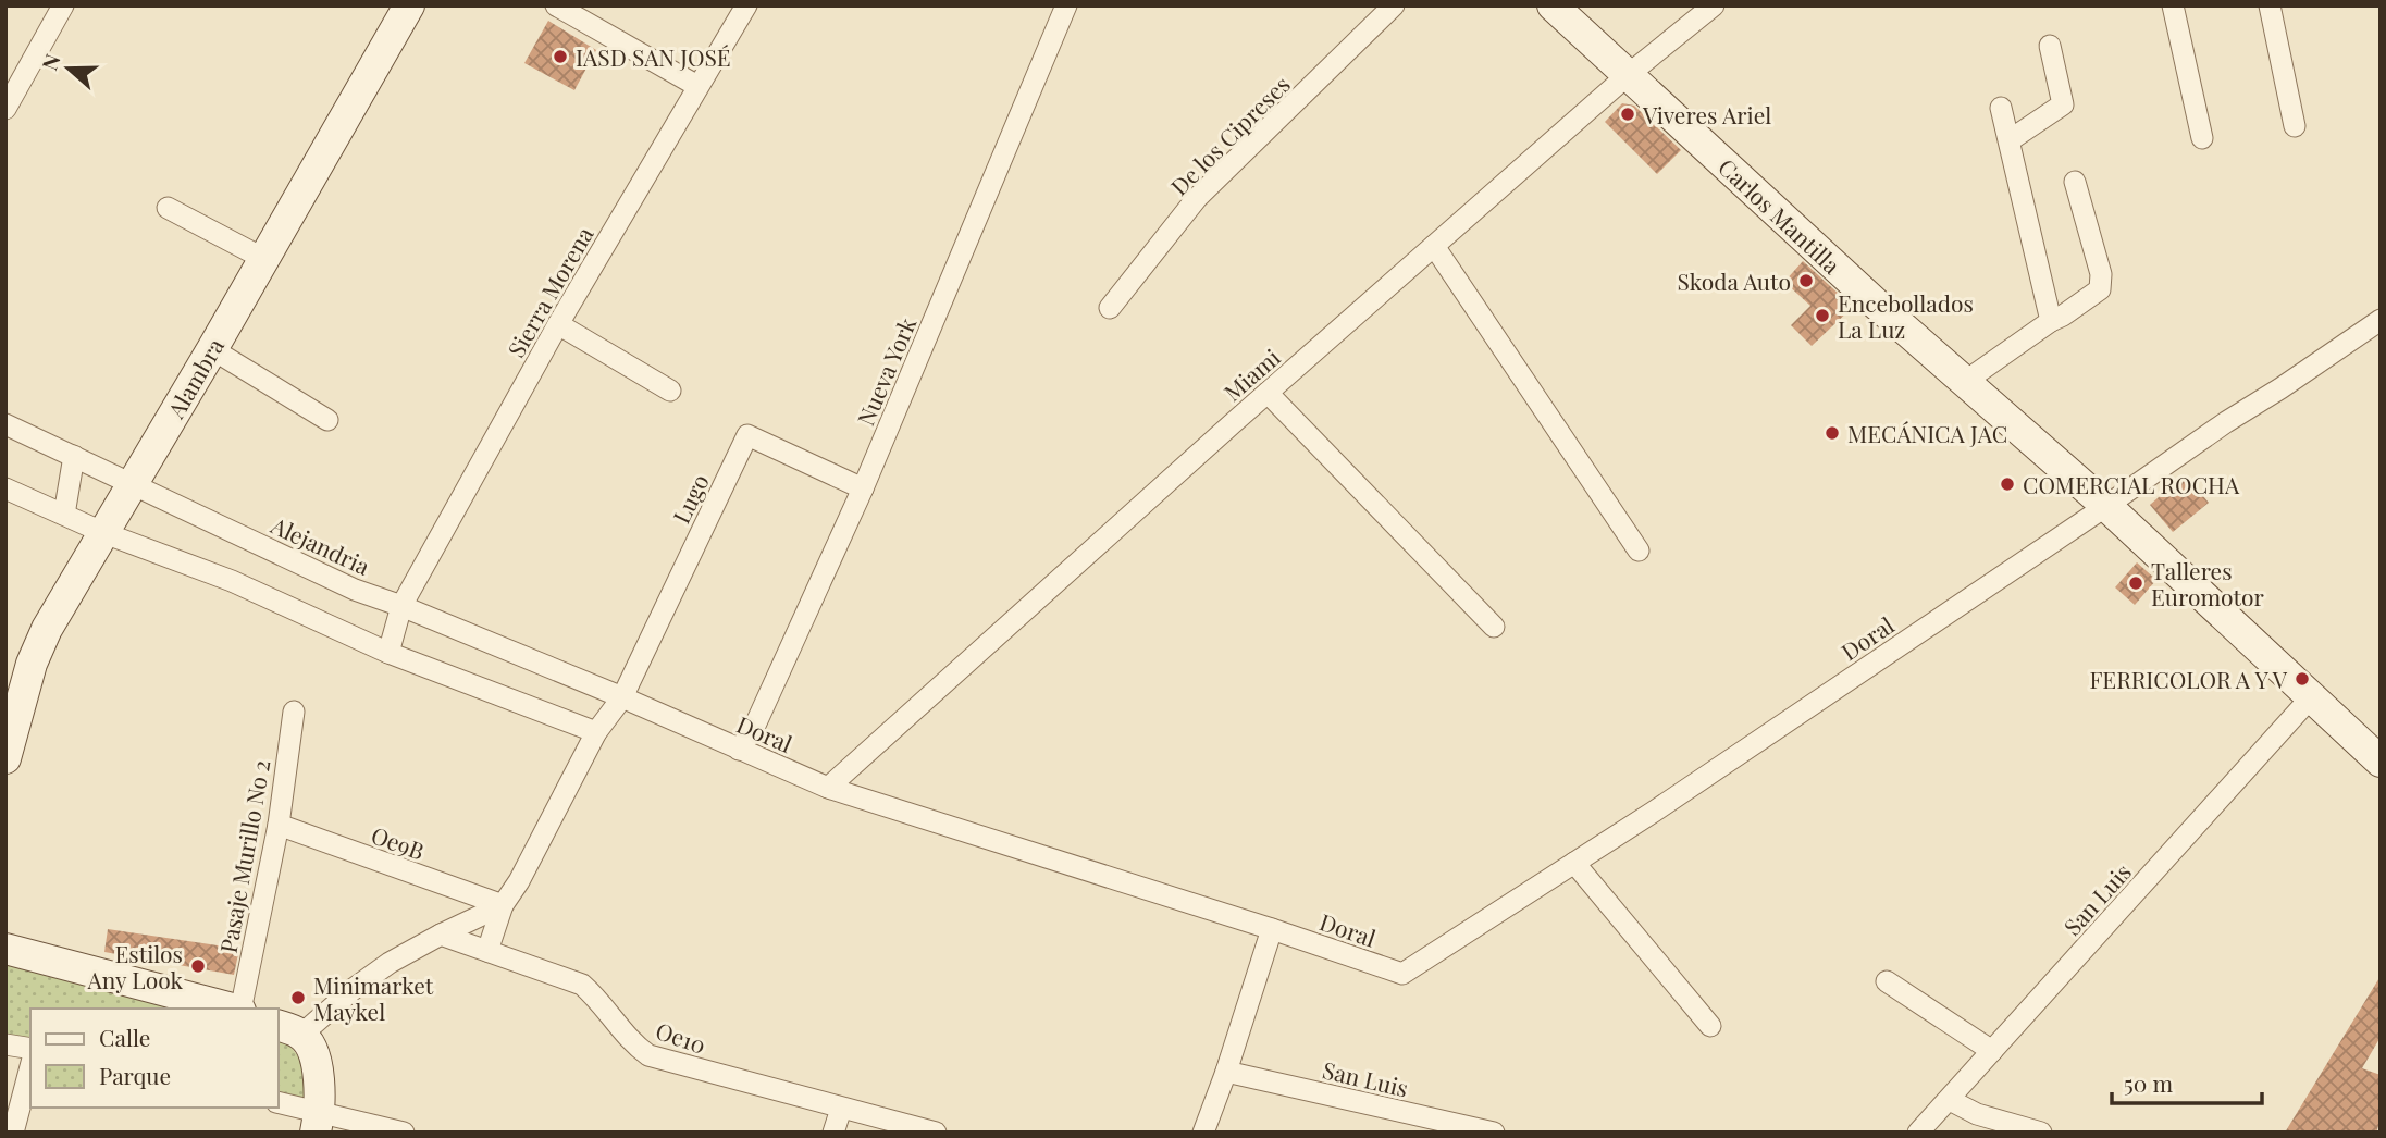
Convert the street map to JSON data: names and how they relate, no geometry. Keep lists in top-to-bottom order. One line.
{"streets":{"street":["De los Cipreses","Carlos Mantilla","Sierra Morena","Nueva York","Miami","Alambra","Lugo","Alejandria","Doral","Oe9B","Pasaje Murillo No 2","San Luis","Oe10"]},"crossings":[["Carlos Mantilla","Miami"],["Carlos Mantilla","Doral"],["Carlos Mantilla","San Luis"],["Sierra Morena","Alejandria"],["Nueva York","Lugo"],["Nueva York","Doral"],["Miami","Doral"],["Alambra","Alejandria"],["Lugo","Alejandria"],["Lugo","Doral"],["Alejandria","Doral"],["Oe9B","Pasaje Murillo No 2"]],"places":["IASD SAN JOSÉ","Viveres Ariel","Skoda Auto","Encebollados La Luz","MECÁNICA JAC","COMERCIAL ROCHA","Talleres Euromotor","FERRICOLOR A Y V","Estilos Any Look","Minimarket Maykel"],"legend":["Calle","Parque"],"scale_bar":"50 m","north":"left"}
